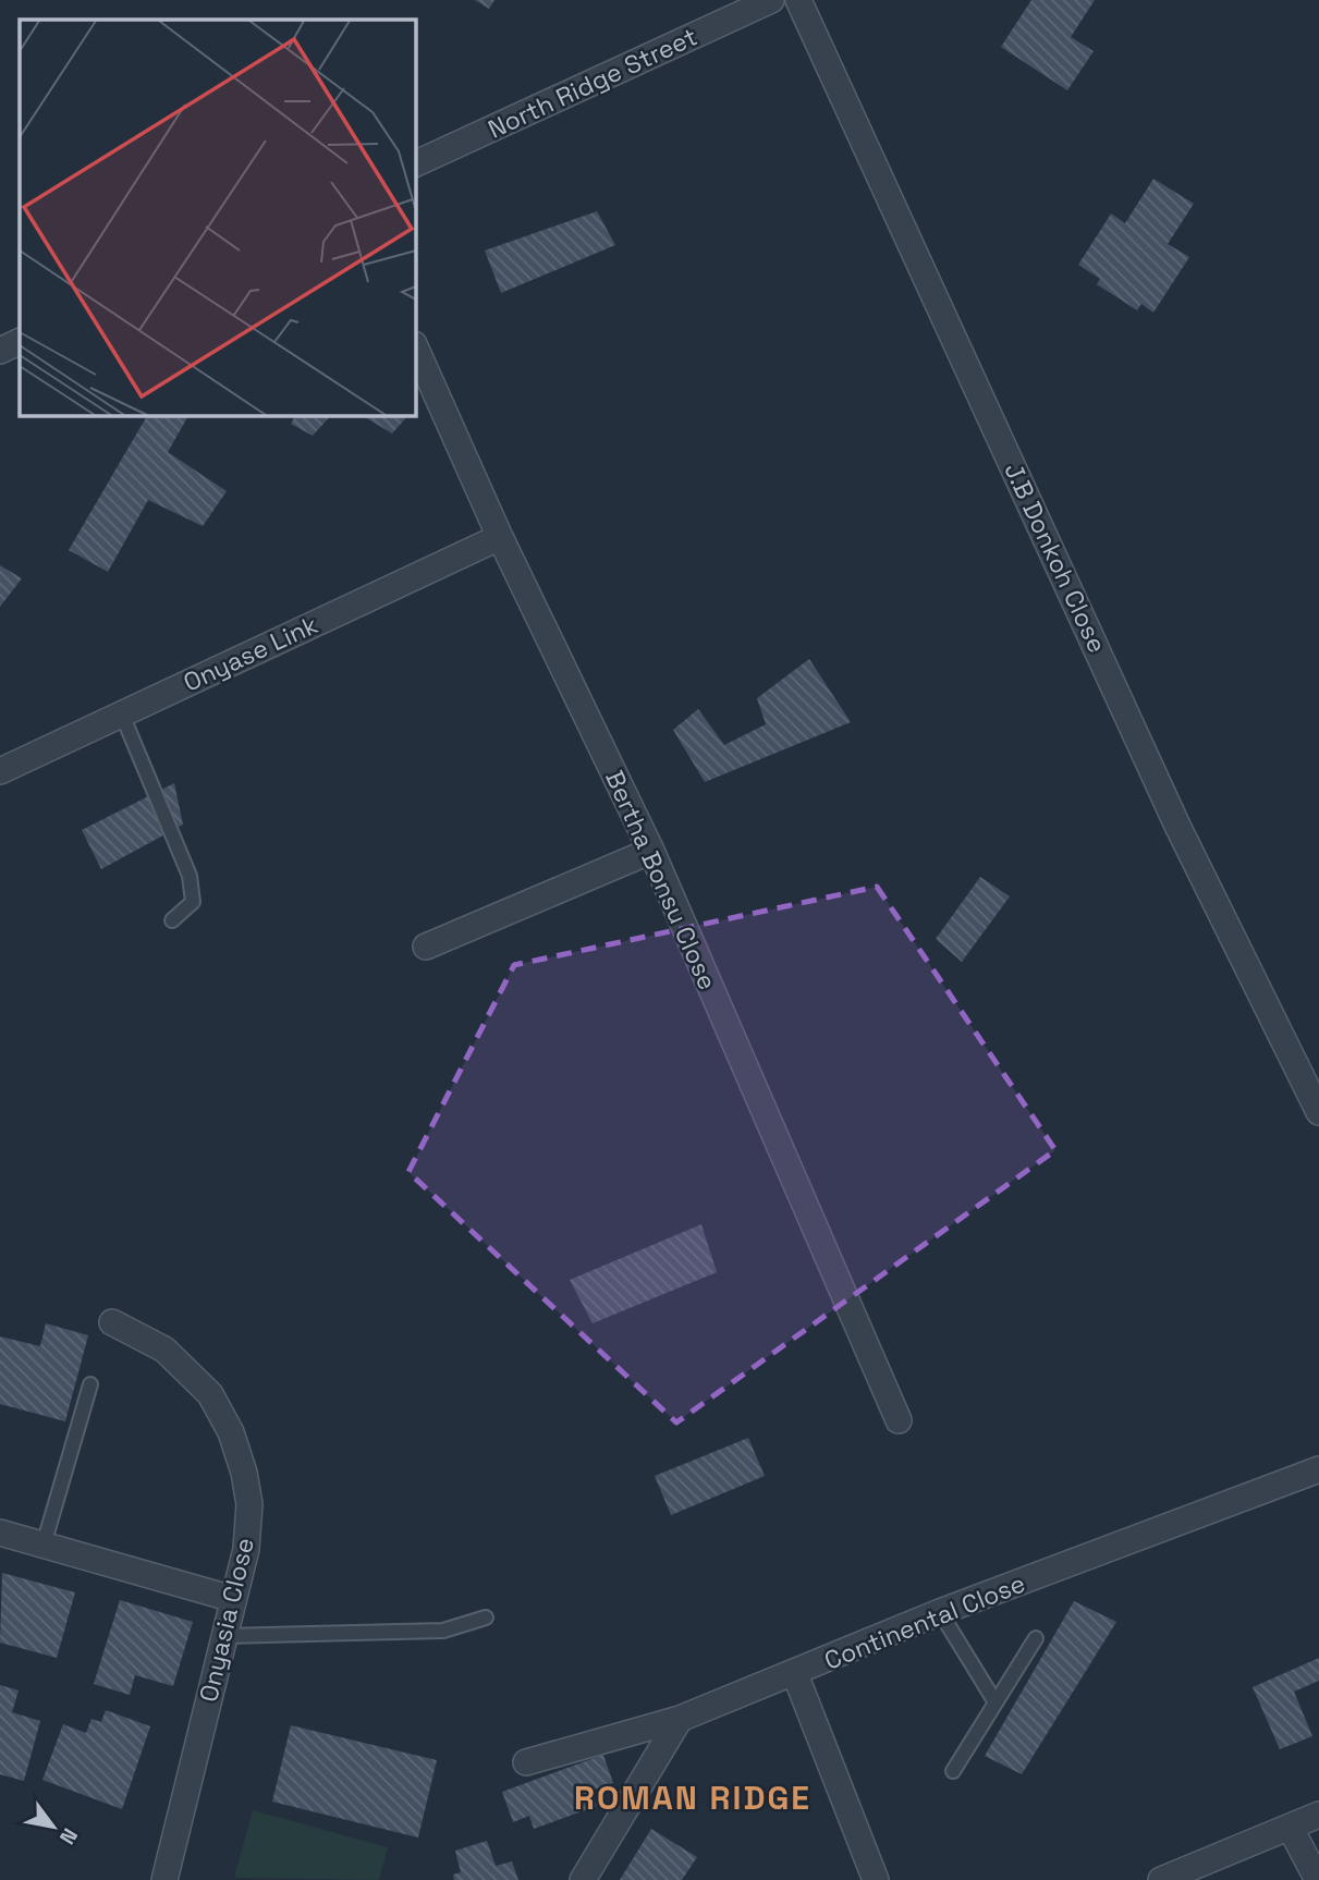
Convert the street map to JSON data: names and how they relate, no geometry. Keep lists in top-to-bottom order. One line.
{"streets":{"street":["North Ridge Street","J.B Donkoh Close","Onyase Link","Bertha Bonsu Close","Onyasia Close","Continental Close"]},"crossings":[["Onyase Link","Bertha Bonsu Close"]],"districts":["ROMAN RIDGE"],"north":"bottom right"}
